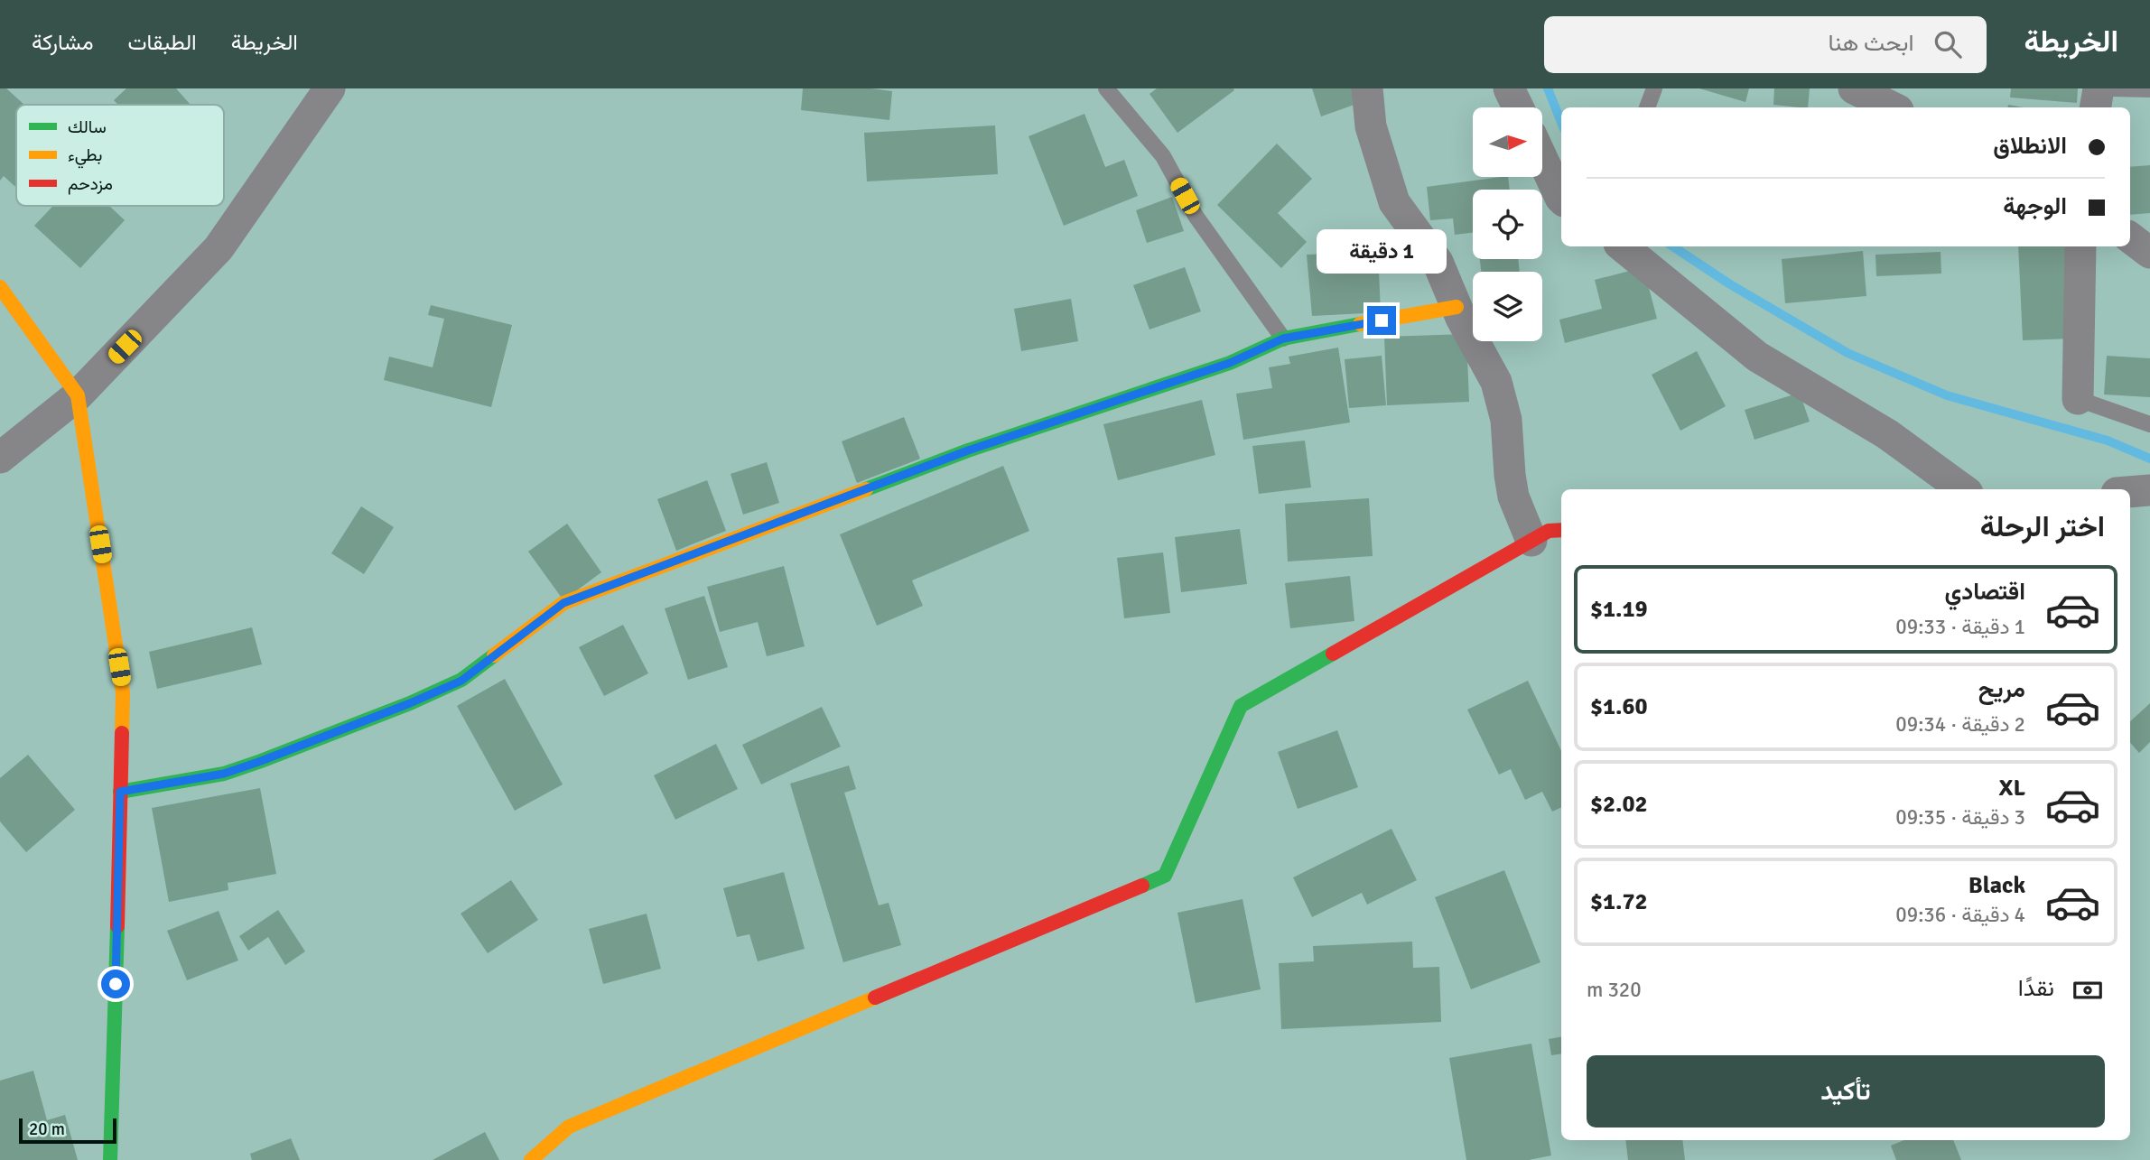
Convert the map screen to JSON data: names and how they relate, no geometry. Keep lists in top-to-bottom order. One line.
{"legend":["سالك","بطيء","مزدحم"],"scale_bar":"20 m","north":"right","page":{"header":"الخريطة","search":"ابحث هنا","nav":["الخريطة","الطبقات","مشاركة"],"banner":["الانطلاق","الوجهة"],"bubble":"1 دقيقة","heading":"اختر الرحلة","list":[{"name":"اقتصادي","note":"1 دقيقة · 09:33","value":"$1.19"},{"name":"مريح","note":"2 دقيقة · 09:34","value":"$1.60"},{"name":"XL","note":"3 دقيقة · 09:35","value":"$2.02"},{"name":"Black","note":"4 دقيقة · 09:36","value":"$1.72"}],"pay":["نقدًا","320 m"],"buttons":"تأكيد","scale":"20 m"}}
